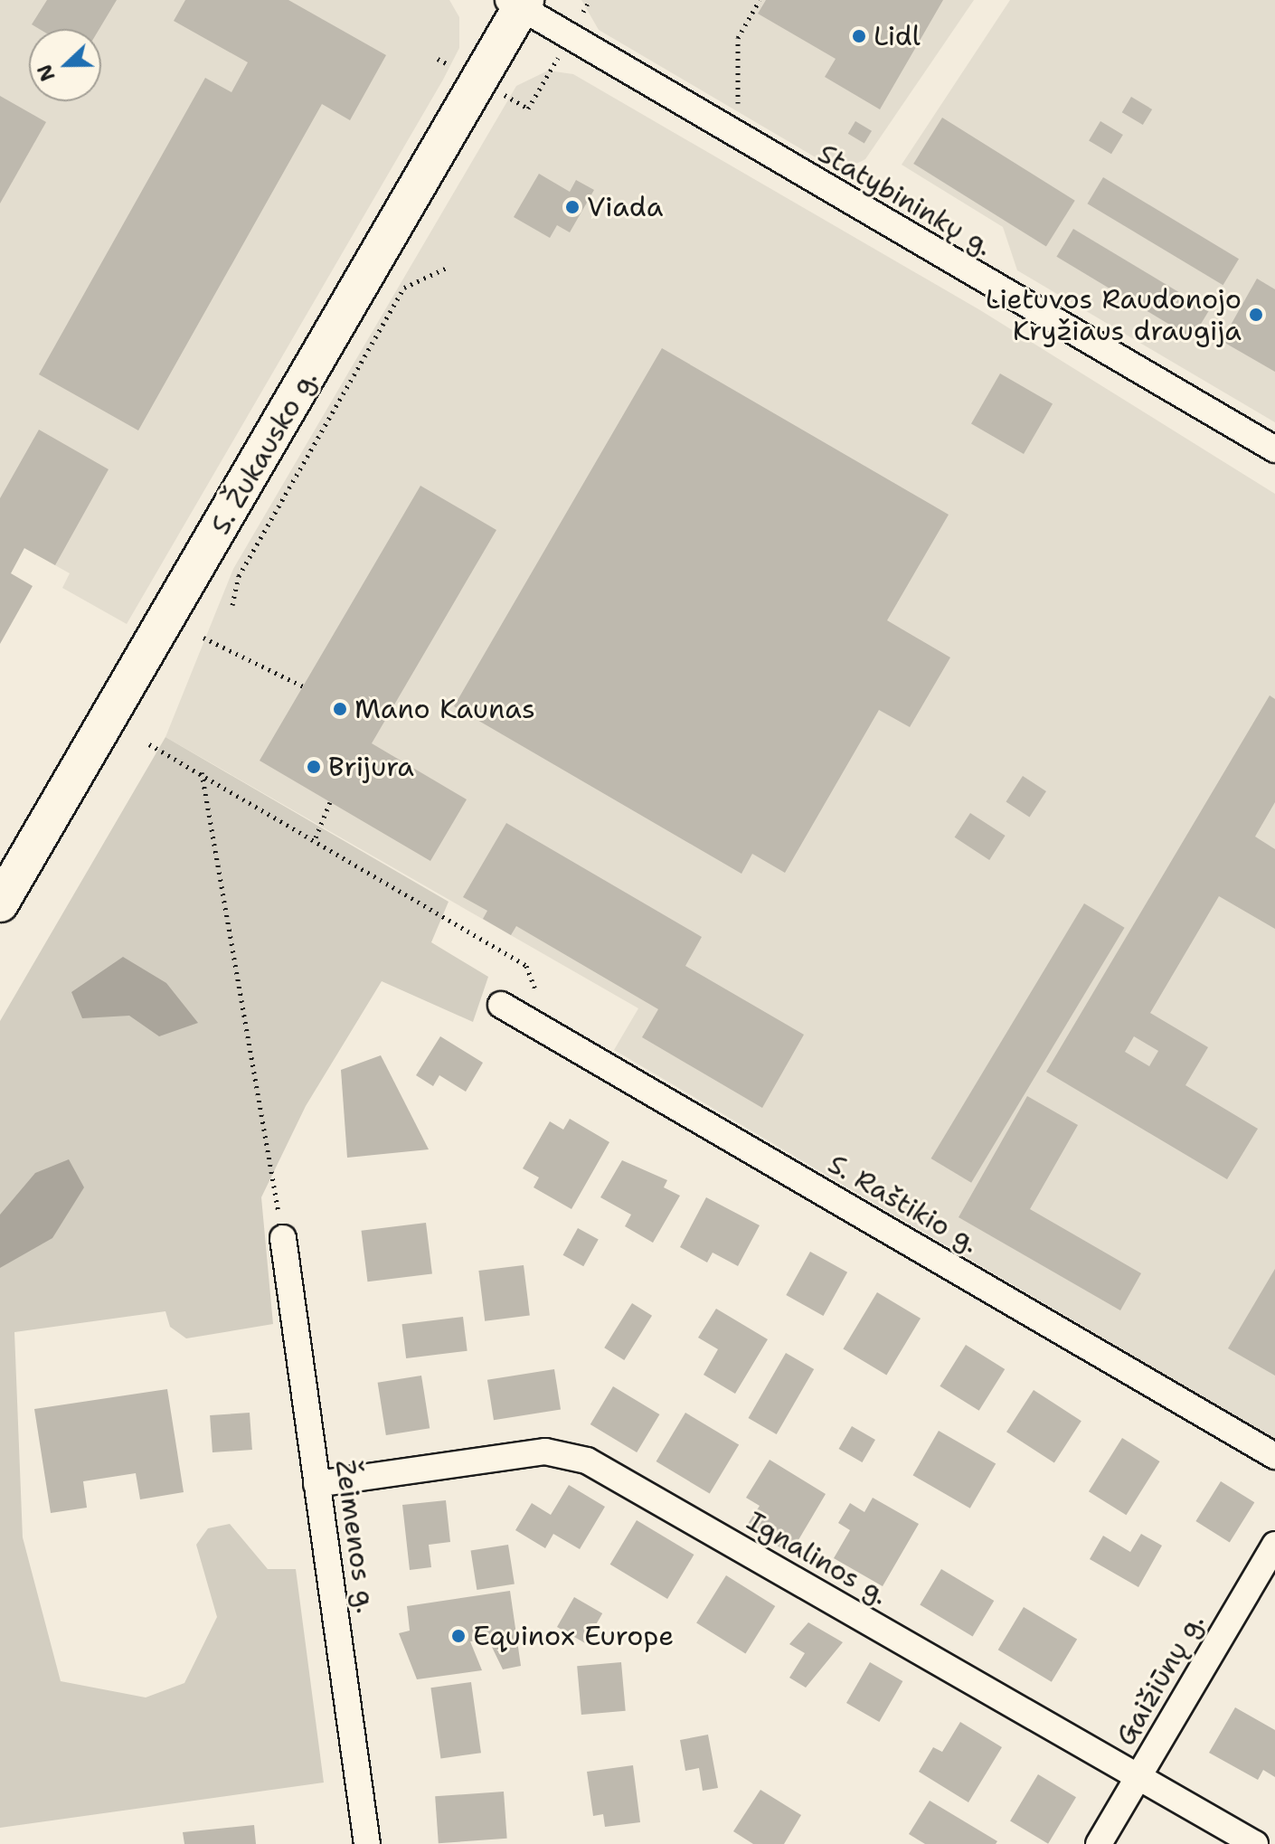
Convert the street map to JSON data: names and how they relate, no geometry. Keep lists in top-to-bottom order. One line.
{"streets":{"main road":["S. Žukausko g."],"street":["Statybininkų g.","S. Raštikio g.","Žeimenos g.","Ignalinos g.","Gaižiūnų g."]},"crossings":[["Statybininkų g.","S. Žukausko g."],["Žeimenos g.","Ignalinos g."],["Ignalinos g.","Gaižiūnų g."]],"places":["Lidl","Viada","Lietuvos Raudonojo Kryžiaus draugija","Mano Kaunas","Brijura","Equinox Europe"],"north":"left"}
